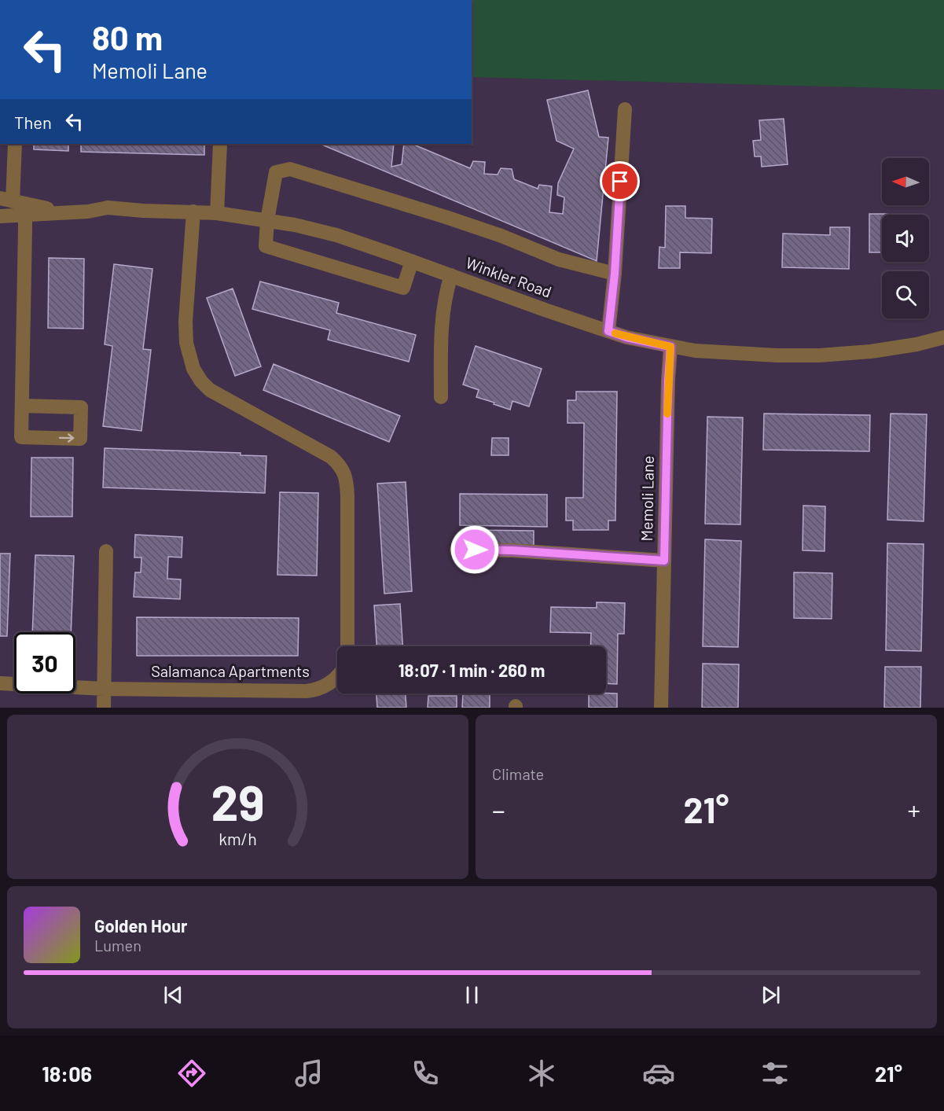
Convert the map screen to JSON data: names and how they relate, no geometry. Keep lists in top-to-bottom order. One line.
{"streets":{"street":["Winkler Road","Memoli Lane","Salamanca Apartments"]},"crossings":[["Winkler Road","Memoli Lane"]],"north":"left","page":{"turn":["80 m","Memoli Lane"],"then":"Then","limit":"30","trip":"18:07 · 1 min · 260 m","tile":"Climate","heat":["−","21°","+"],"song":["Golden Hour","Lumen"],"tabs":["18:06","21°"],"gauge":["29","km/h"]}}
